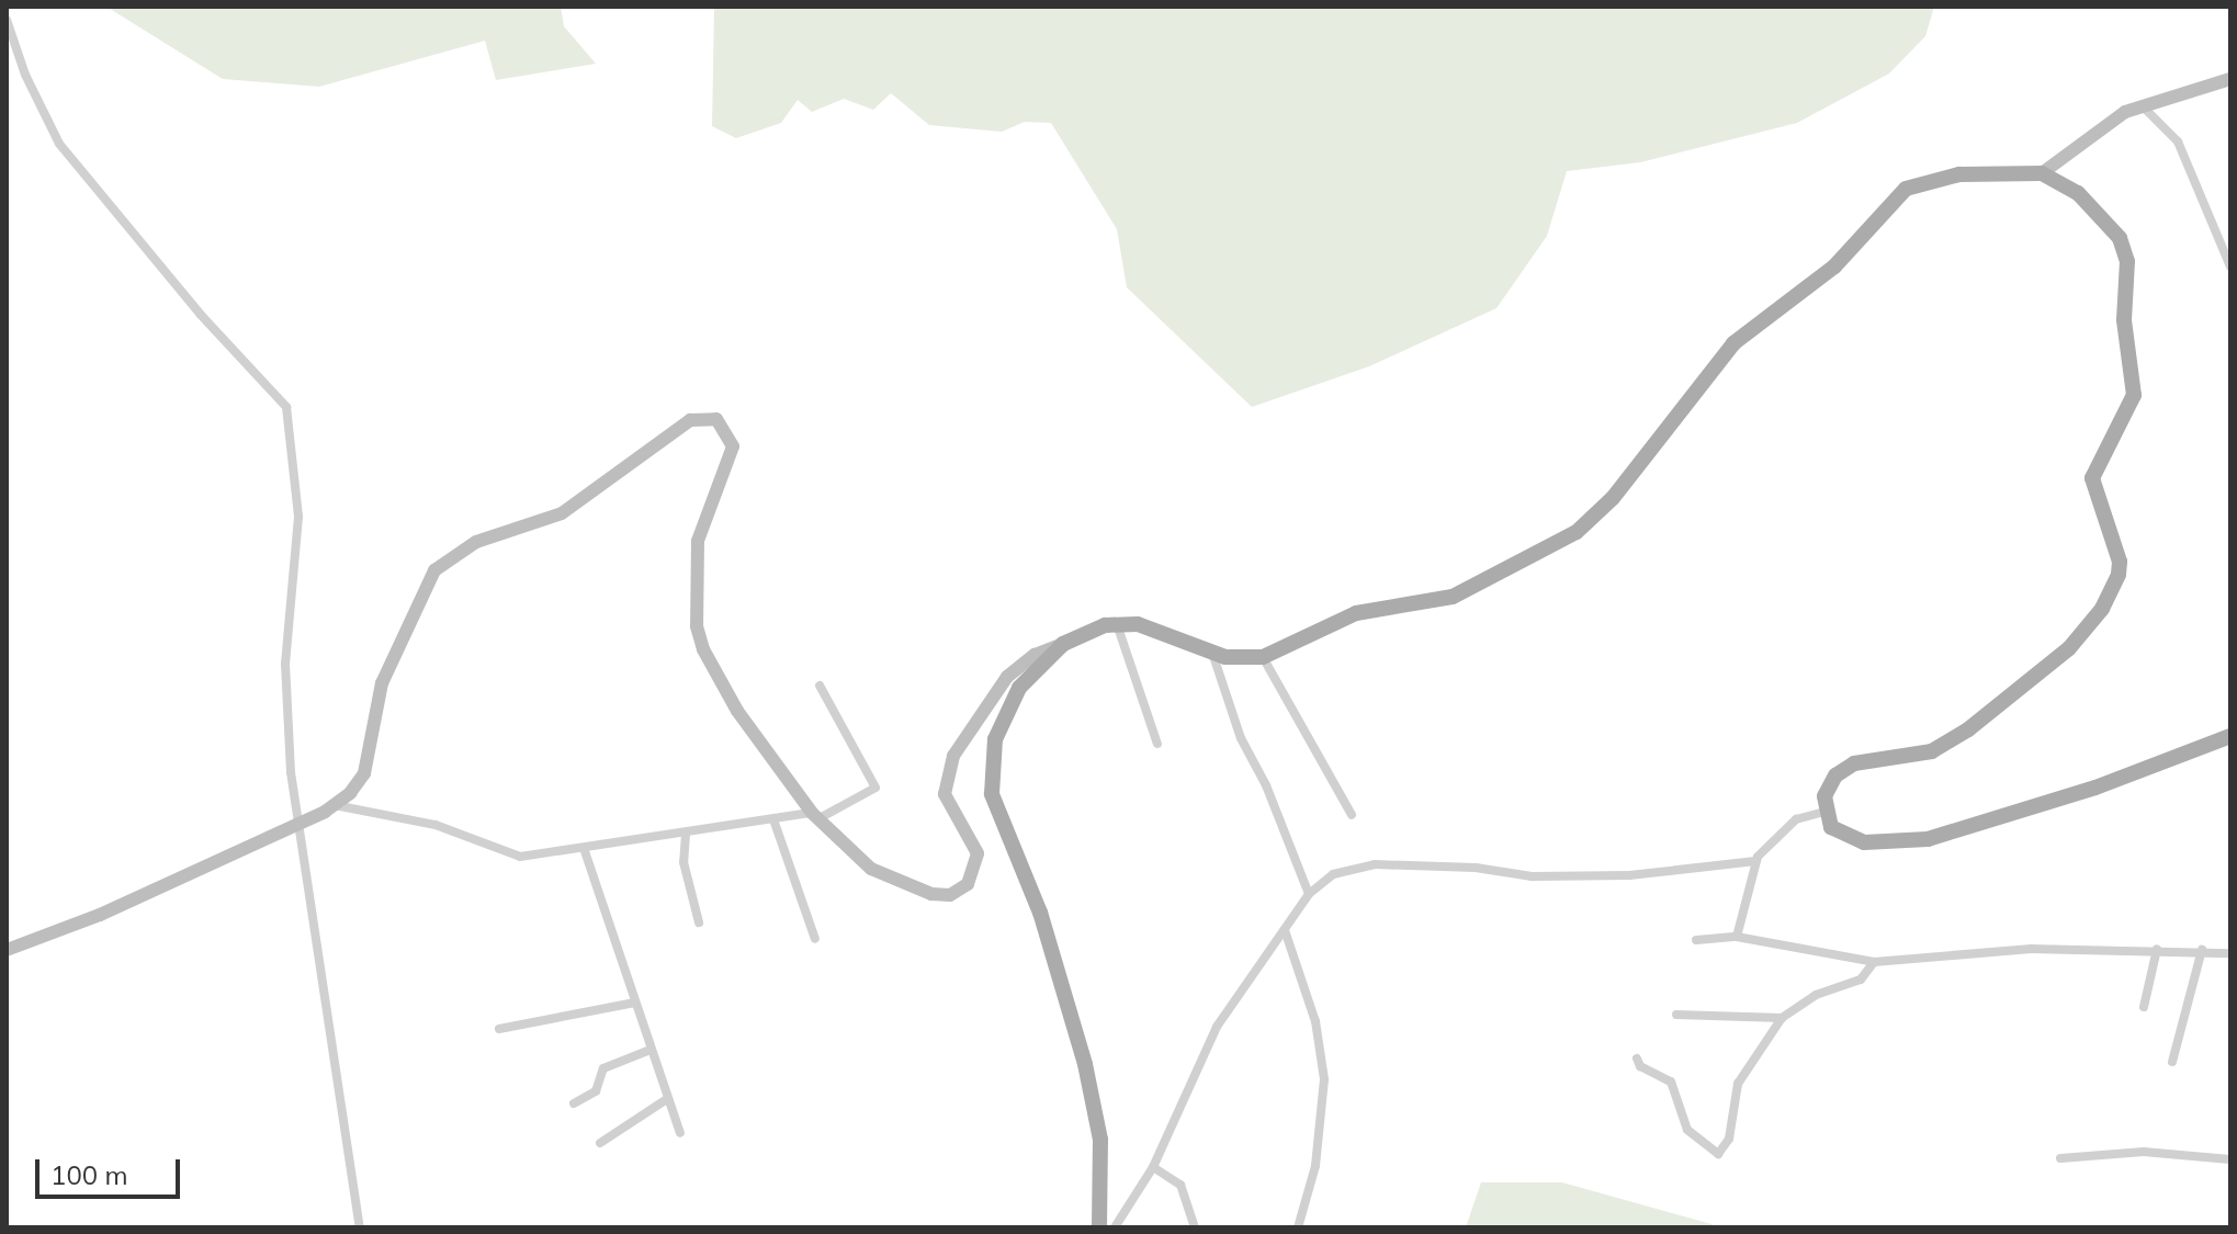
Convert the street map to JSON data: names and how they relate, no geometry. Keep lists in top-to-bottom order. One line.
{"scale_bar":"100 m"}
